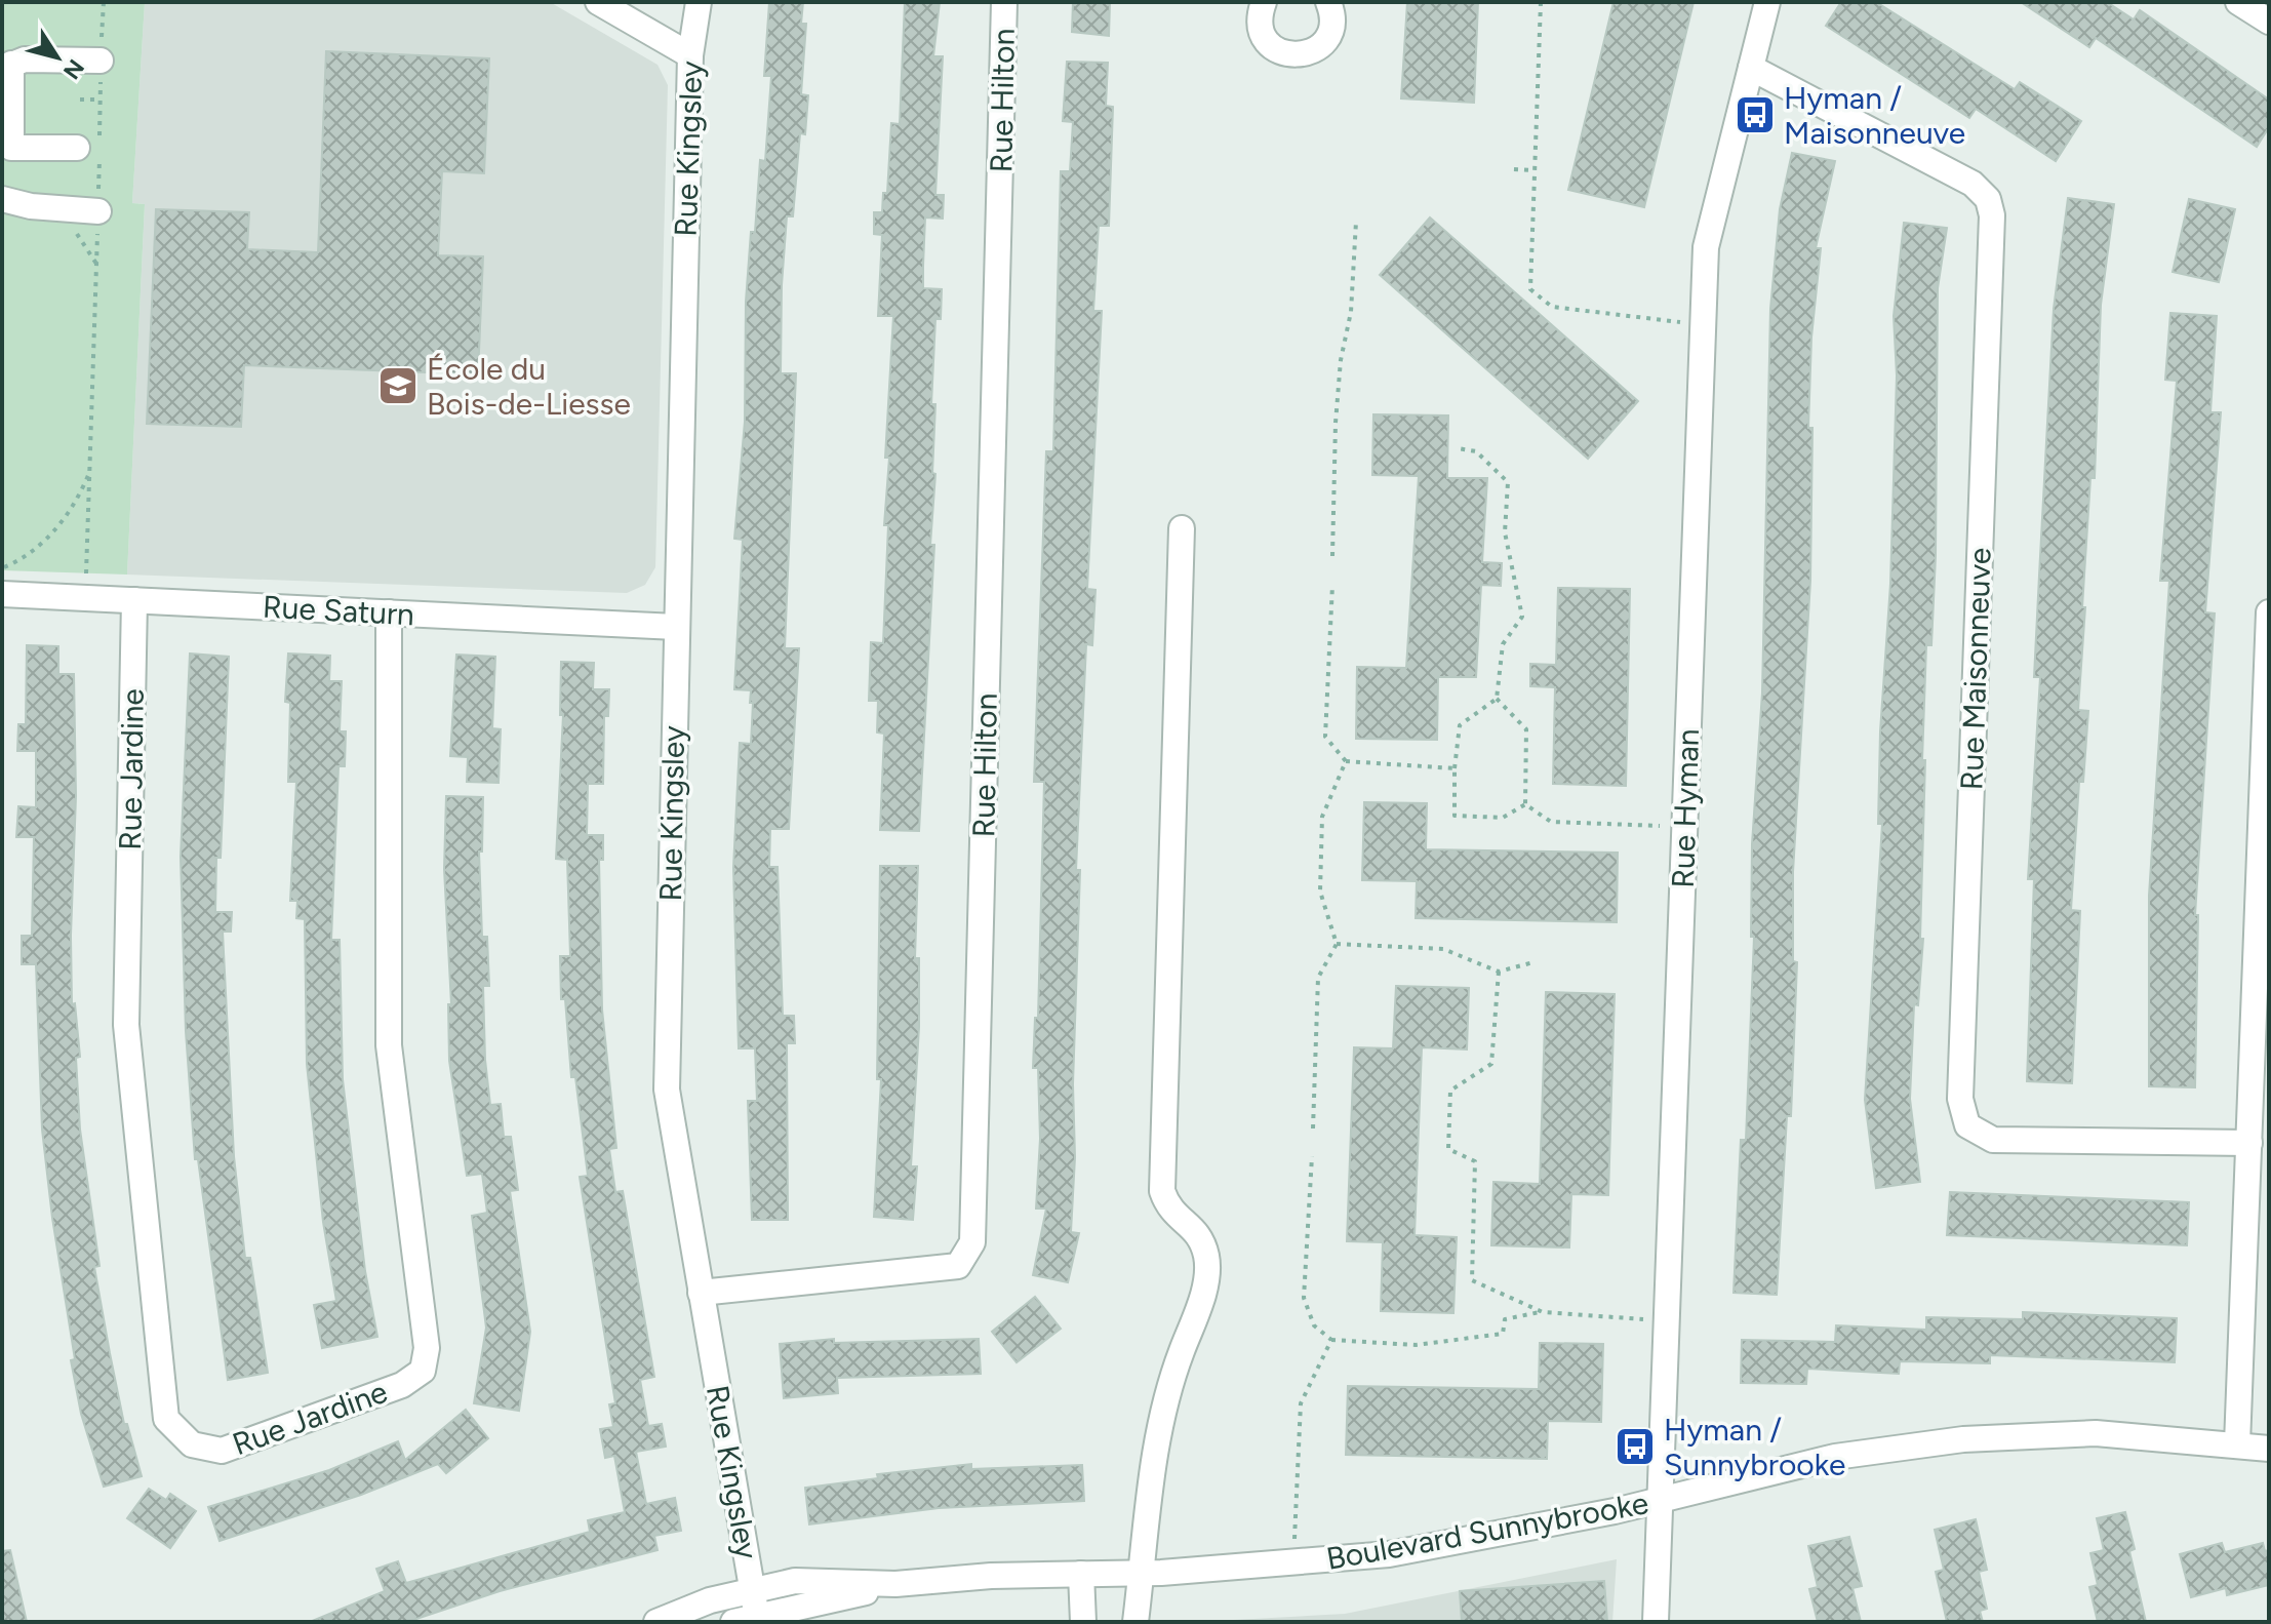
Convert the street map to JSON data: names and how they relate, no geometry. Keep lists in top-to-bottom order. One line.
{"streets":{"street":["Rue Hilton","Rue Kingsley","Rue Saturn","Rue Maisonneuve","Rue Jardine","Rue Hyman","Boulevard Sunnybrooke"]},"crossings":[["Rue Hilton","Rue Kingsley"],["Rue Kingsley","Rue Saturn"],["Rue Kingsley","Boulevard Sunnybrooke"],["Rue Saturn","Rue Jardine"],["Rue Maisonneuve","Rue Hyman"],["Rue Hyman","Boulevard Sunnybrooke"]],"places":{"bus stop":["Hyman / Maisonneuve","Hyman / Sunnybrooke"],"school or university":["École du Bois-de-Liesse"]},"north":"bottom right"}
